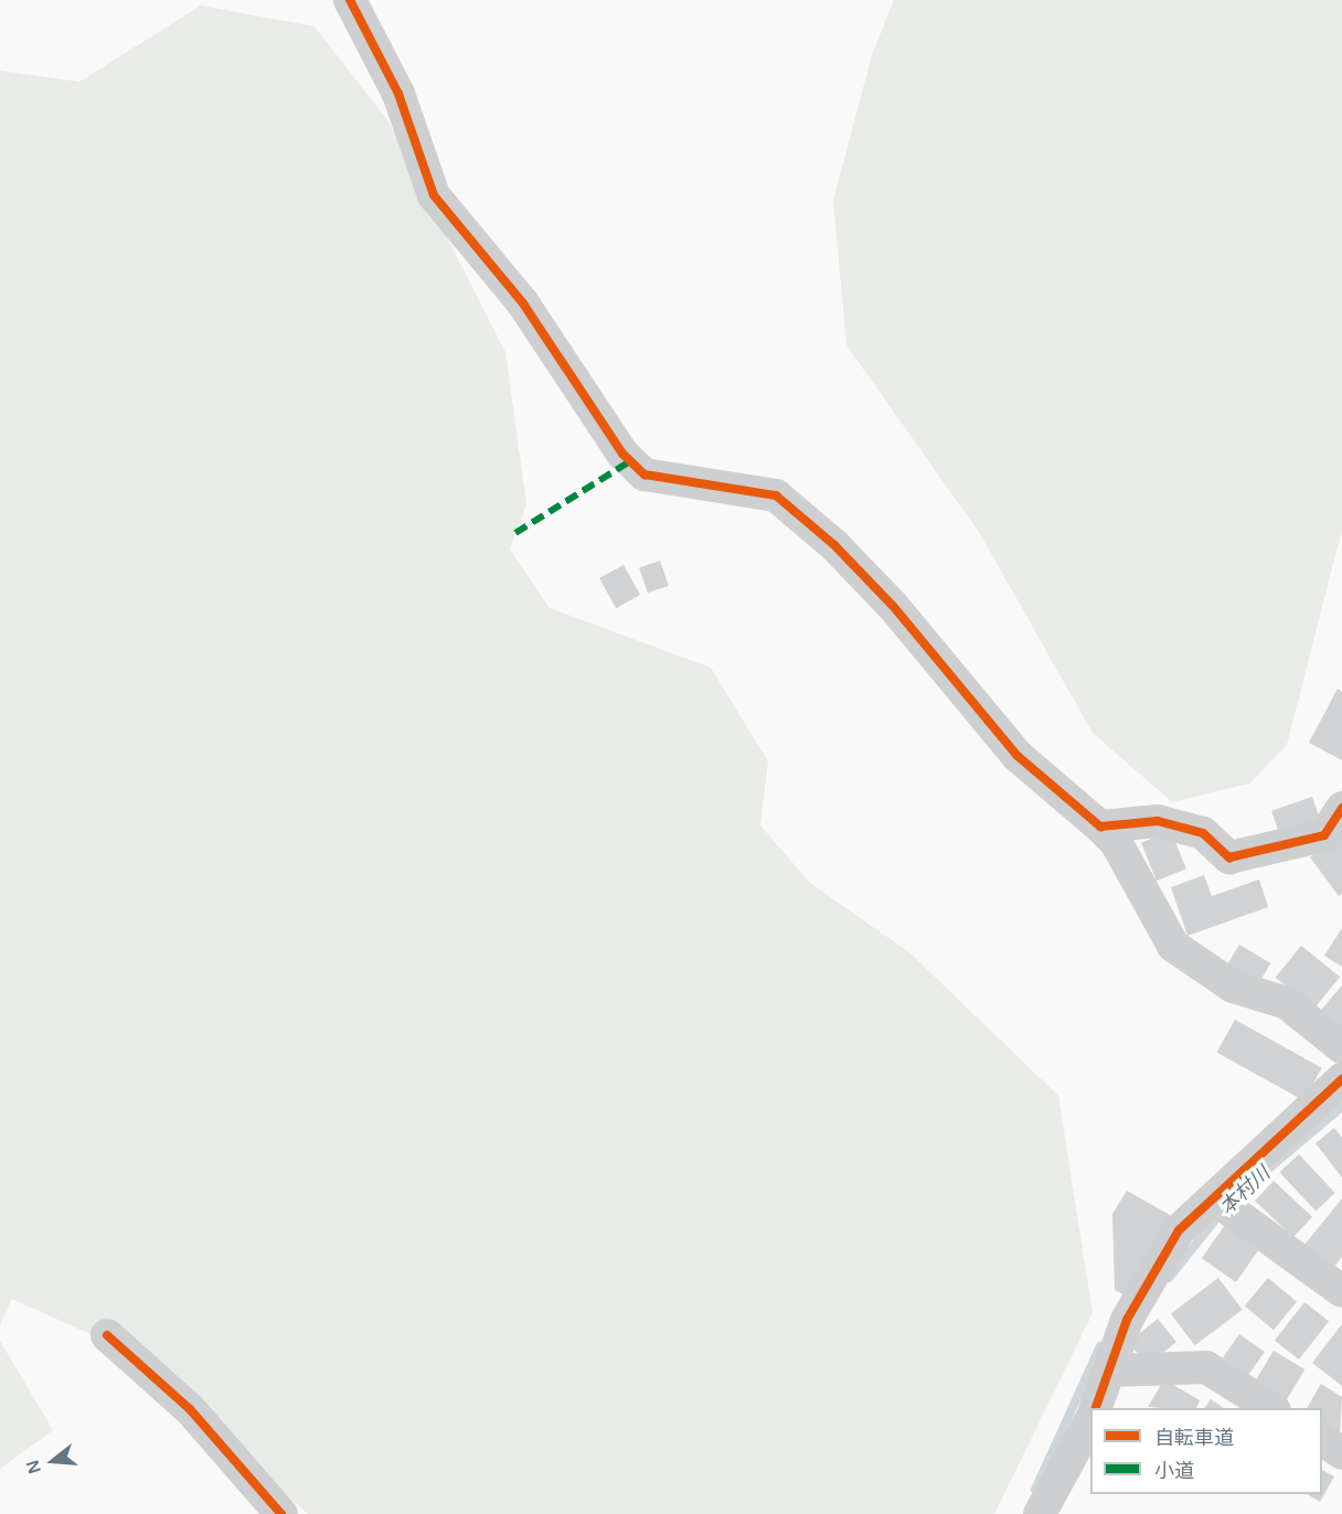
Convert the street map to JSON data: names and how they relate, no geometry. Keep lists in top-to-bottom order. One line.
{"water":["本村川"],"legend":["自転車道","小道"],"north":"left"}
